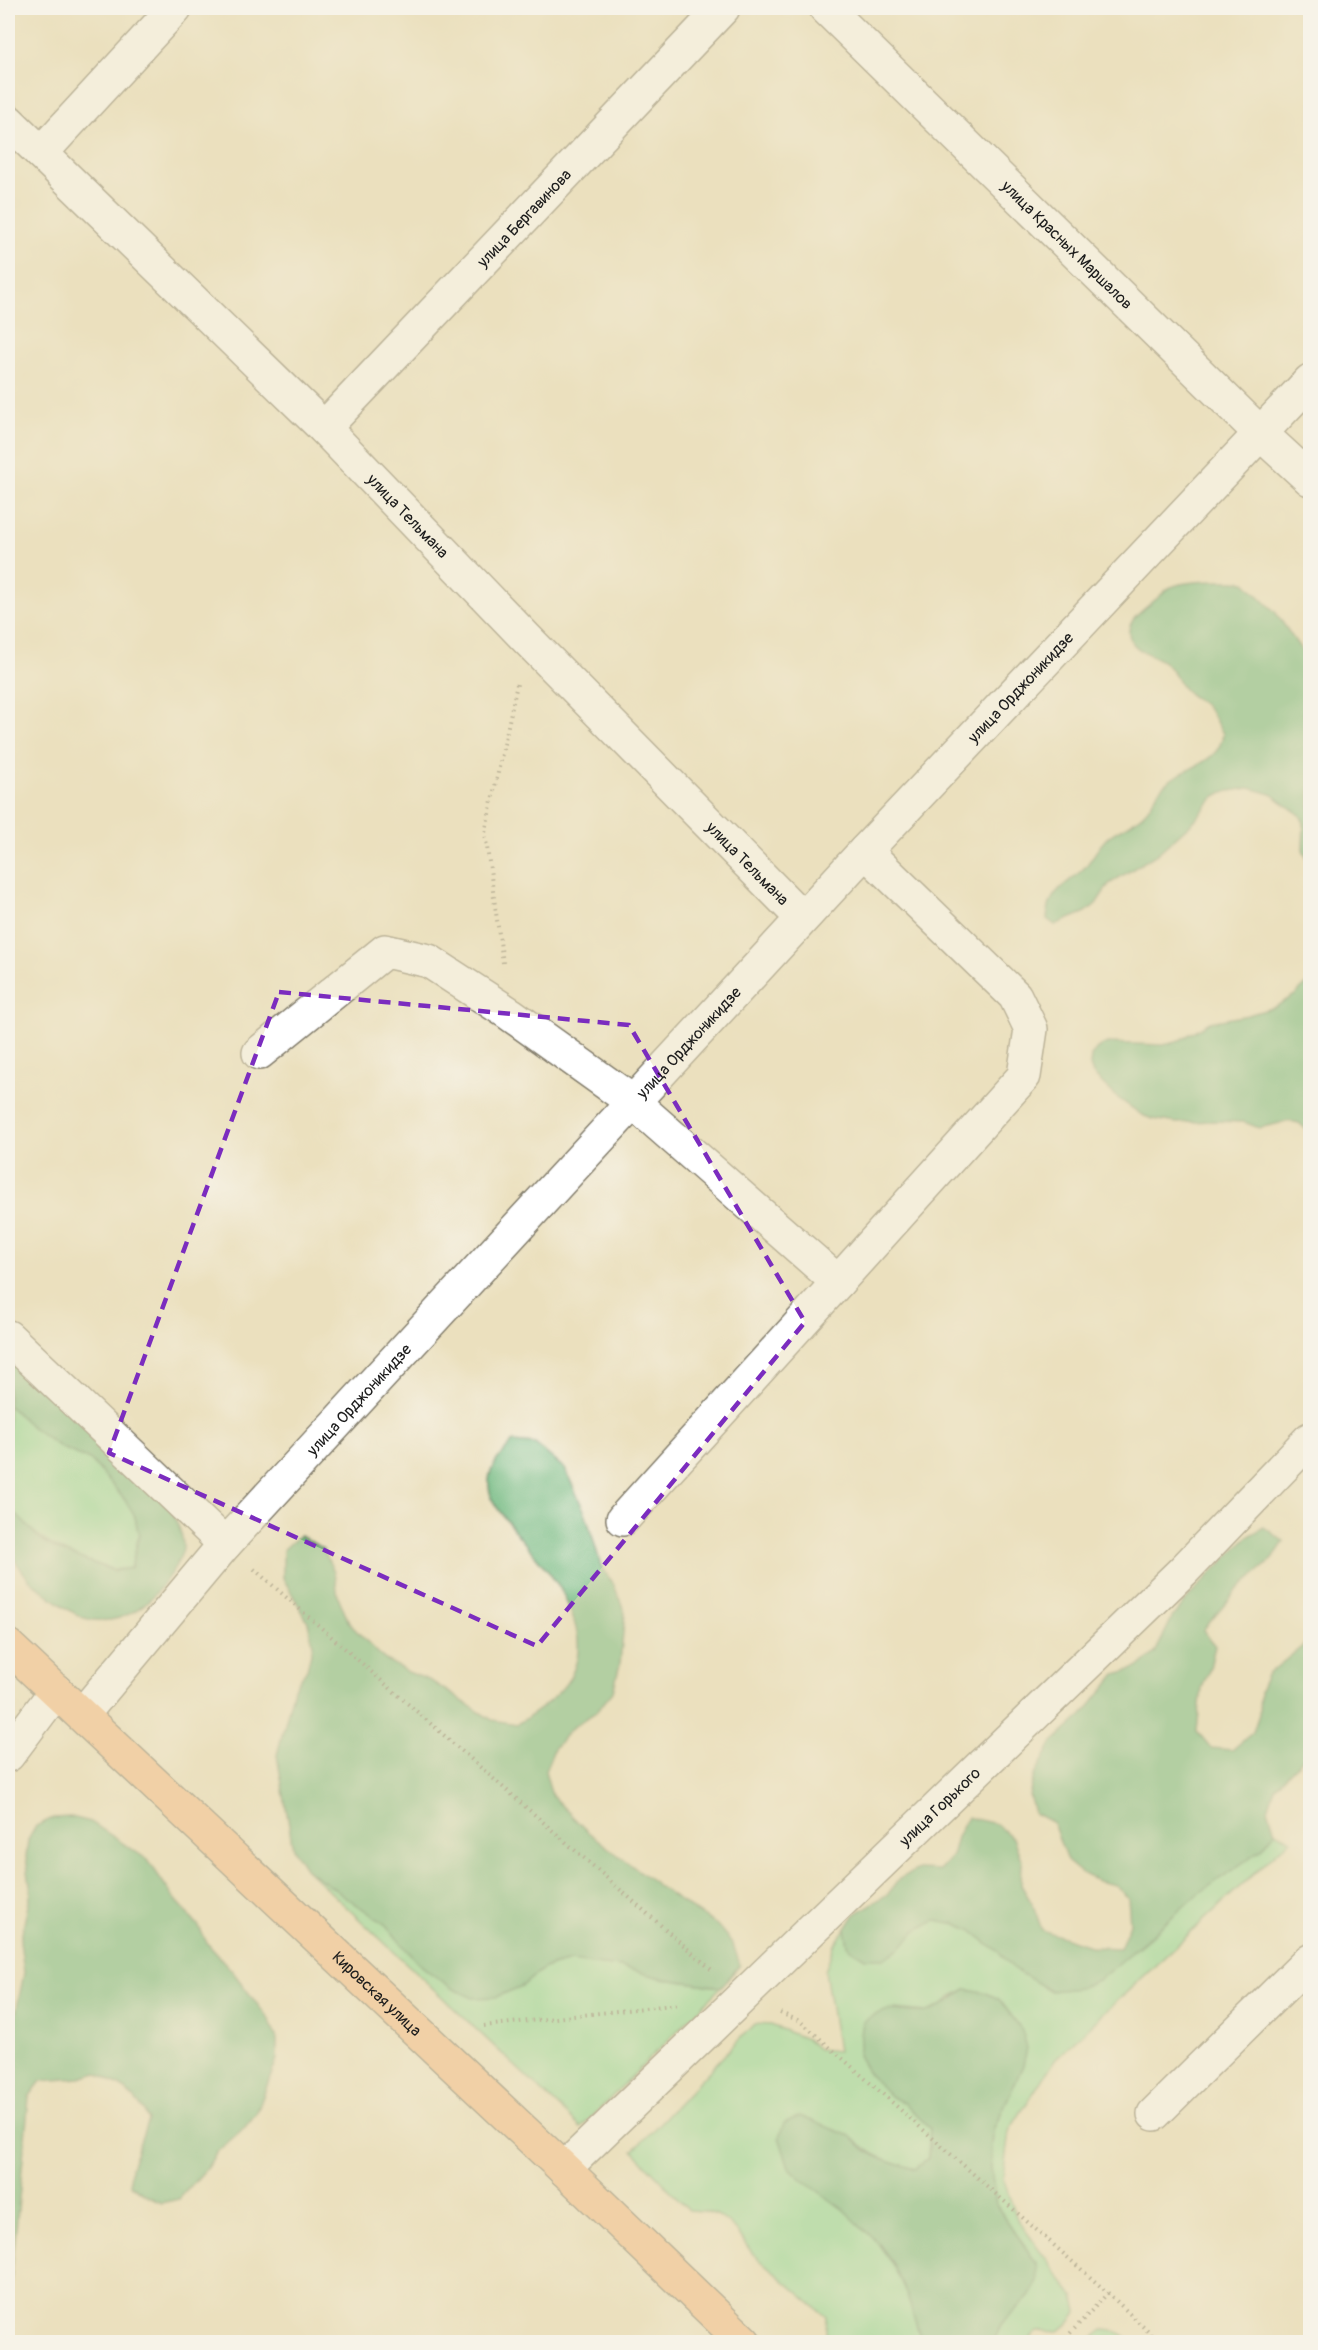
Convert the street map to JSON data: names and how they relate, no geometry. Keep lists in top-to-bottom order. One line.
{"streets":{"main road":["Кировская улица"],"street":["улица Бергавинова","улица Красных Маршалов","улица Тельмана","улица Орджоникидзе","улица Горького"]},"crossings":[["улица Бергавинова","улица Тельмана"],["улица Красных Маршалов","улица Орджоникидзе"],["улица Тельмана","улица Орджоникидзе"],["улица Орджоникидзе","Кировская улица"],["улица Горького","Кировская улица"]]}
